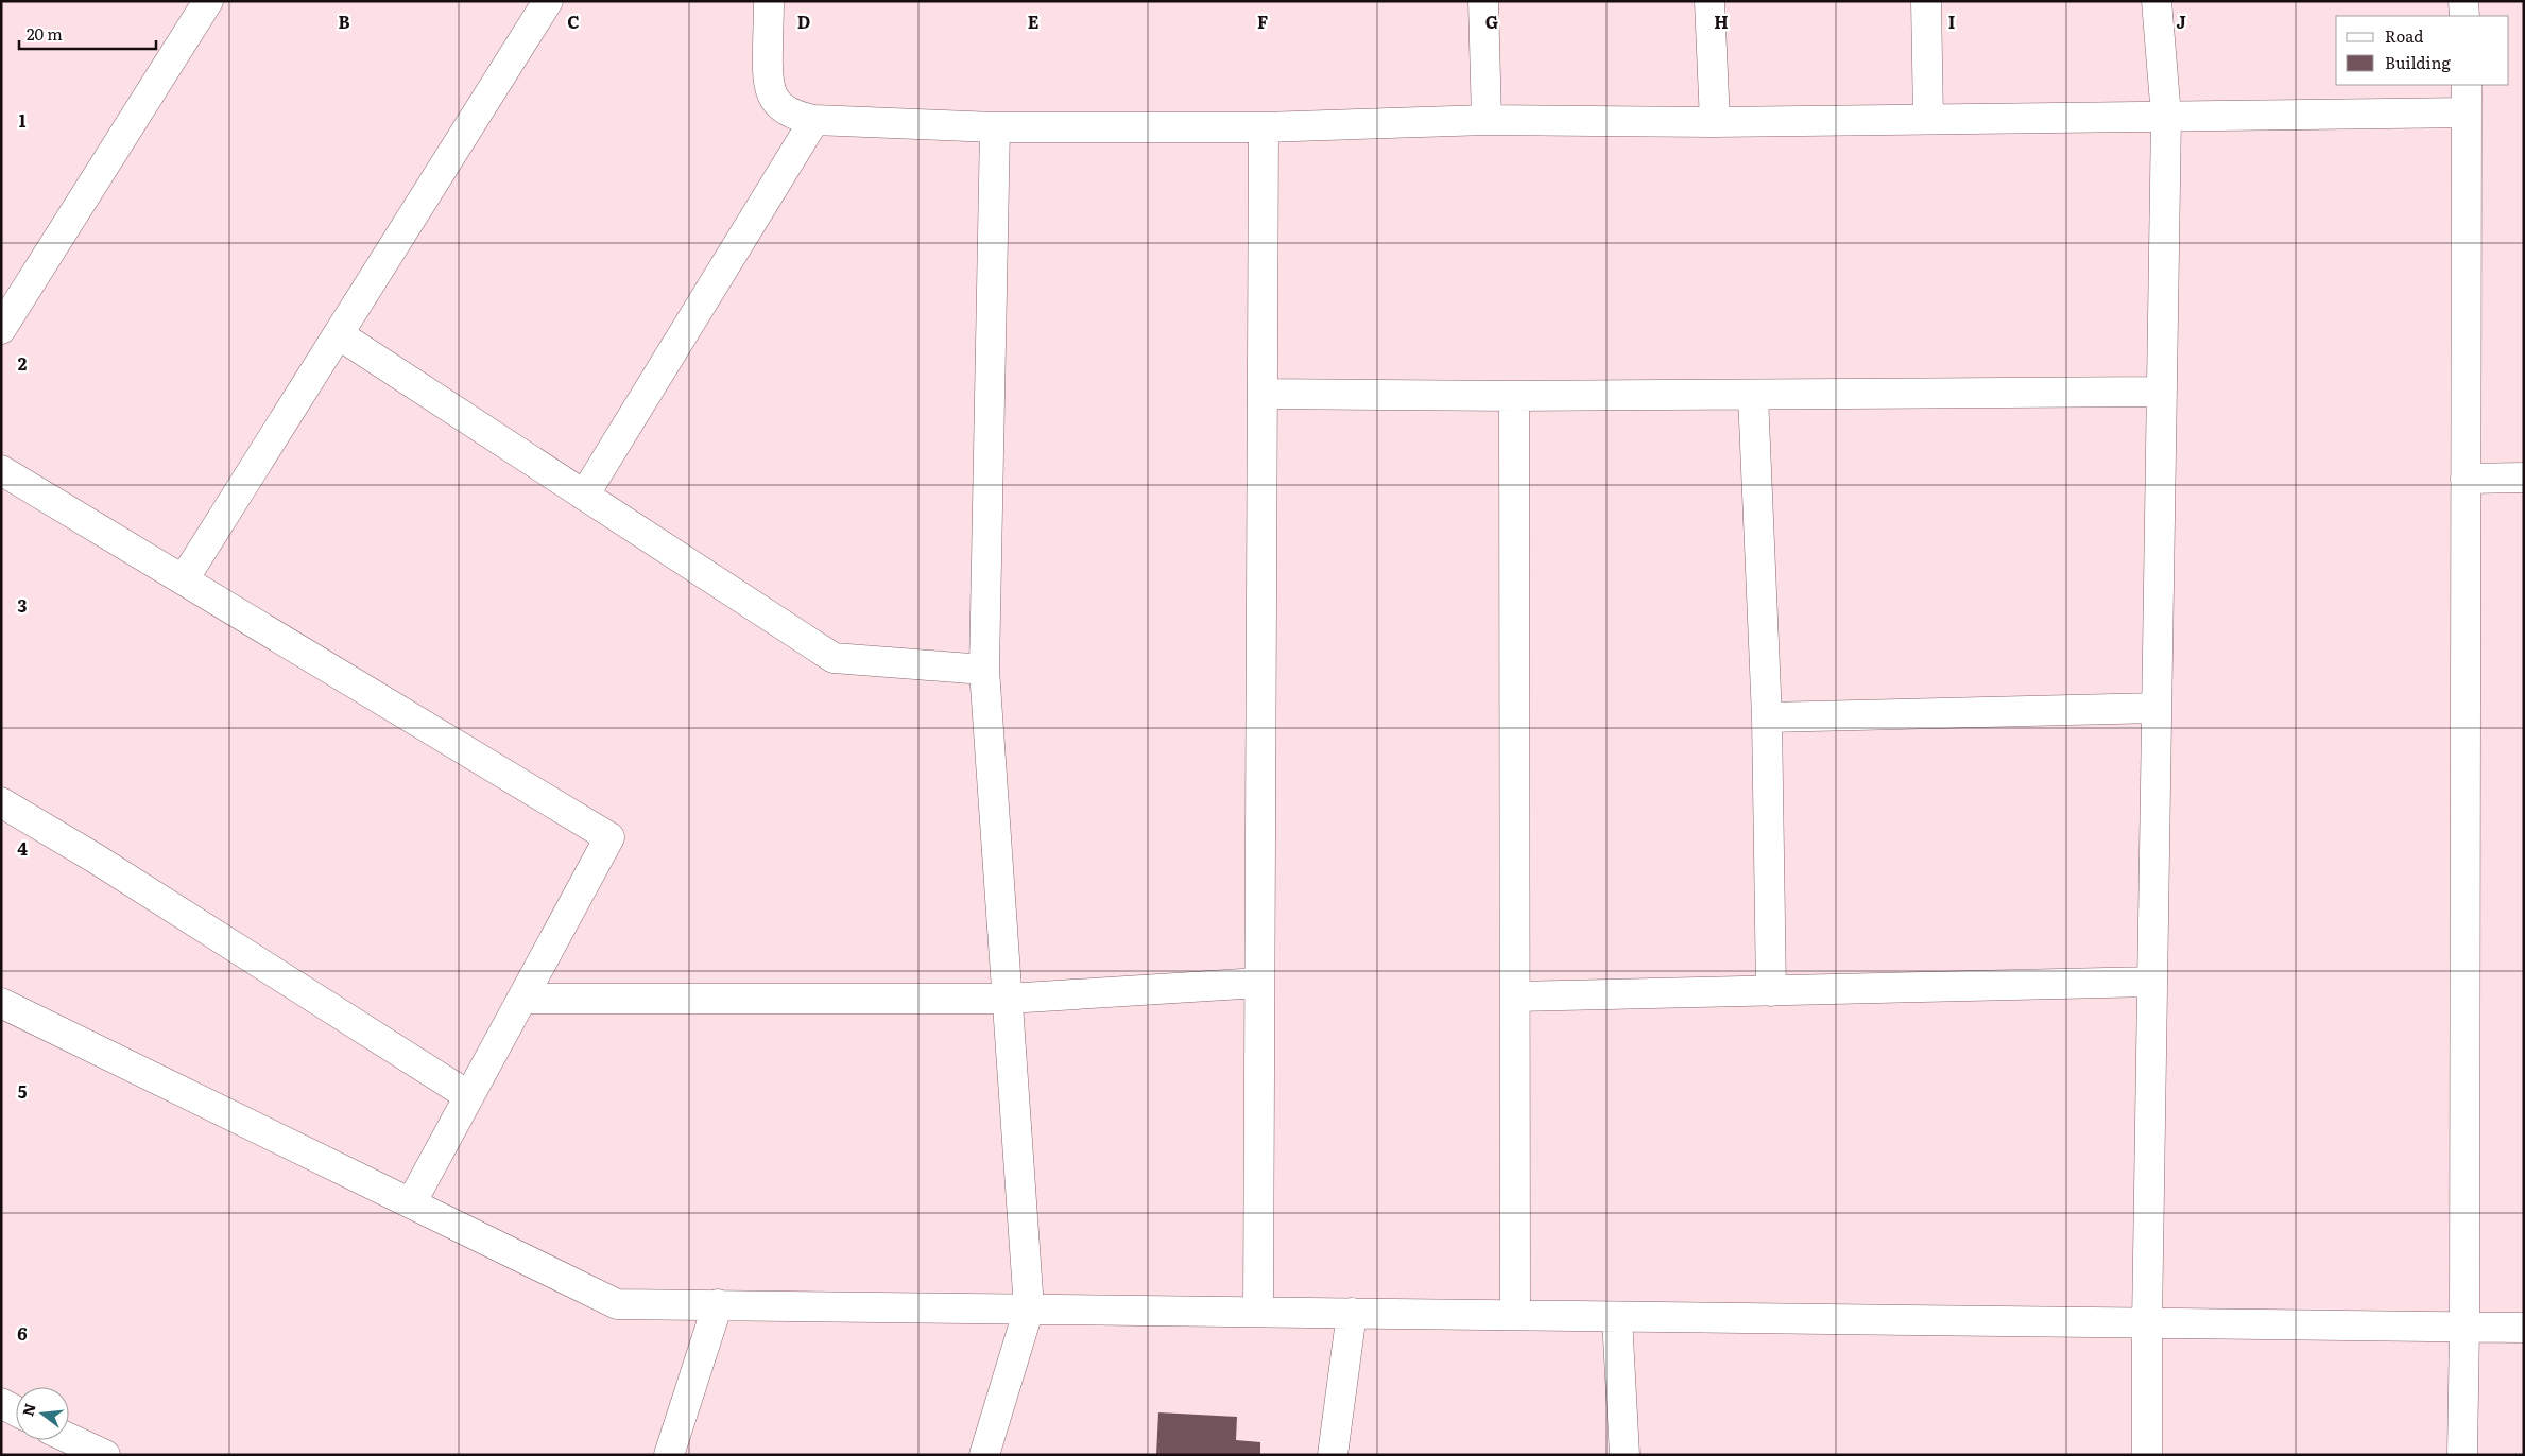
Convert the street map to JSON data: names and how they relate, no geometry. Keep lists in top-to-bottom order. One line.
{"legend":["Road","Building"],"scale_bar":"20 m","north":"left","grid":{"columns":["B","C","D","E","F","G","H","I","J"],"rows":["1","2","3","4","5","6"]}}
